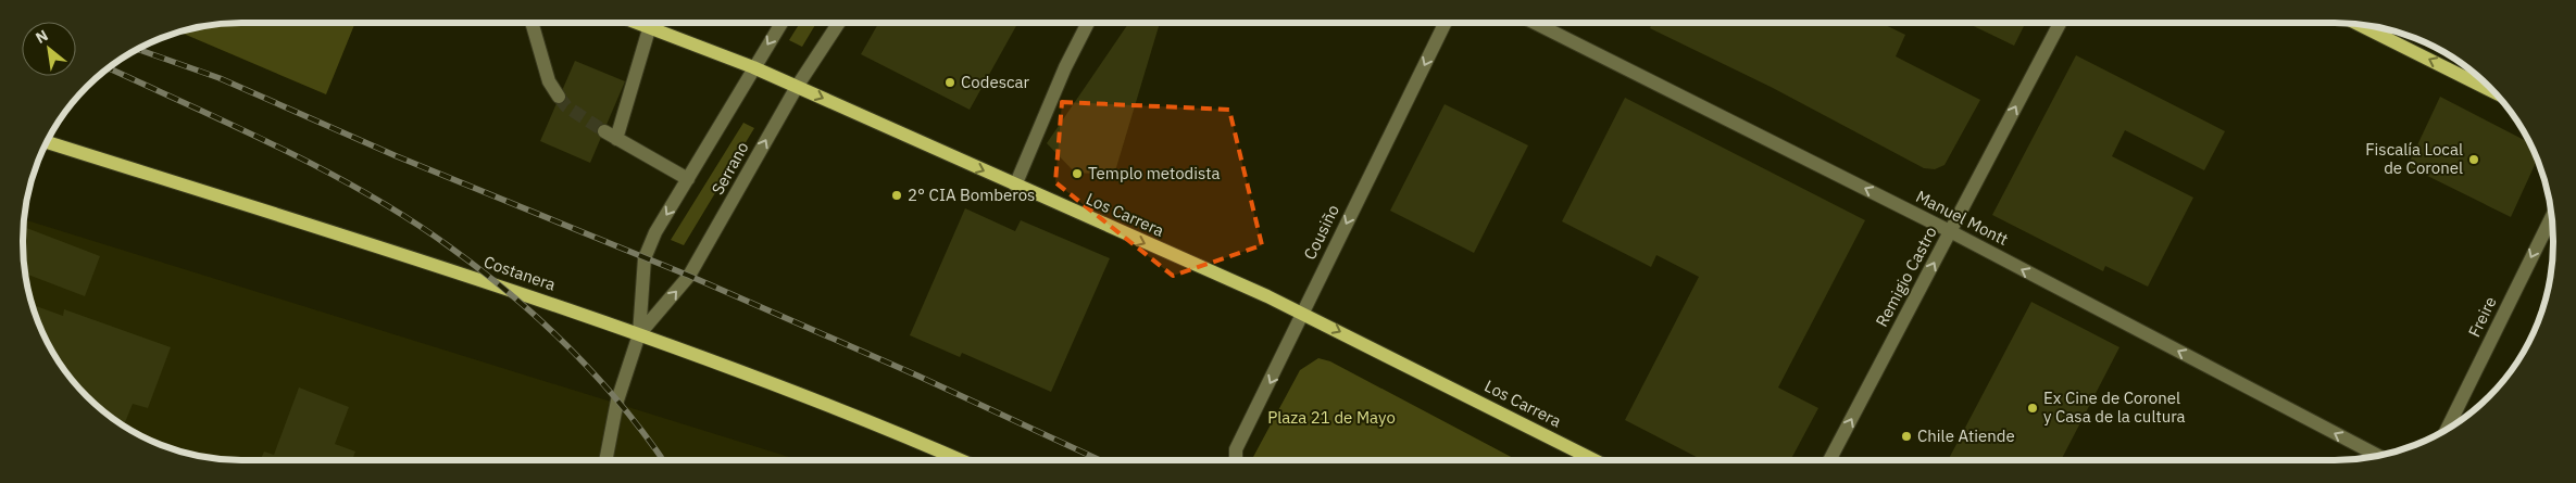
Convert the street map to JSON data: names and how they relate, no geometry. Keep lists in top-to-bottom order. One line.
{"streets":{"main road":["Los Carrera","Costanera"],"street":["Serrano","Manuel Montt","Cousiño","Remigio Castro","Freire"]},"crossings":[["Serrano","Los Carrera"],["Serrano","Costanera"],["Los Carrera","Cousiño"],["Manuel Montt","Remigio Castro"]],"one_way":["Los Carrera","Manuel Montt","Cousiño","Remigio Castro","Freire"],"parks":["Plaza 21 de Mayo"],"places":["Codescar","Fiscalía Local de Coronel","Templo metodista","2° CIA Bomberos","Ex Cine de Coronel y Casa de la cultura","Chile Atiende"],"north":"top left"}
